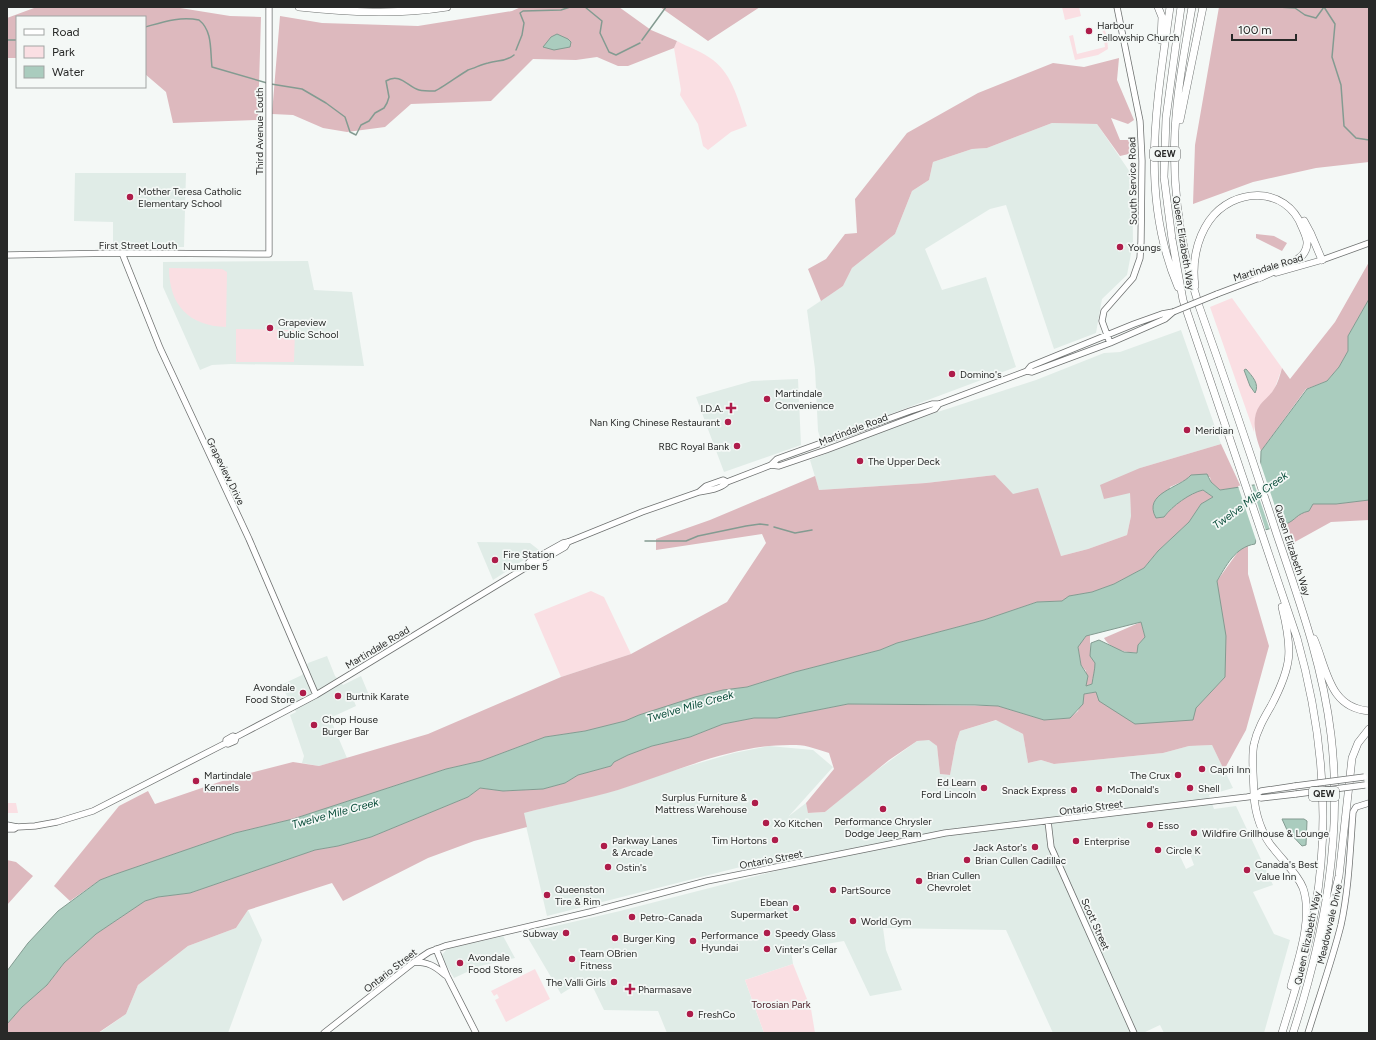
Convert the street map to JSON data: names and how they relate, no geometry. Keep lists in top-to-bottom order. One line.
{"streets":{"highway":["QEW","Queen Elizabeth Way"],"main road":["Third Avenue Louth","South Service Road","First Street Louth","Martindale Road","Grapeview Drive","Ontario Street","Scott Street","Meadowvale Drive"]},"crossings":[["Third Avenue Louth","First Street Louth"],["South Service Road","Martindale Road"],["First Street Louth","Grapeview Drive"],["Martindale Road","Grapeview Drive"],["Ontario Street","Scott Street"]],"water":["Twelve Mile Creek"],"parks":["Torosian Park"],"places":{"other":["Harbour Fellowship Church","Mother Teresa Catholic Elementary School","Youngs","Grapeview Public School","Domino's","Martindale Convenience","Nan King Chinese Restaurant","Meridian","RBC Royal Bank","The Upper Deck","Fire Station Number 5","Avondale Food Store","Burtnik Karate","Chop House Burger Bar","Capri Inn","The Crux","Martindale Kennels","Ed Learn Ford Lincoln","Shell","McDonald's","Snack Express","Surplus Furniture & Mattress Warehouse","Performance Chrysler Dodge Jeep Ram","Xo Kitchen","Esso","Wildfire Grillhouse & Lounge","Tim Hortons","Enterprise","Parkway Lanes & Arcade","Jack Astor's","Circle K","Brian Cullen Cadillac","Ostin's","Canada's Best Value Inn","Brian Cullen Chevrolet","PartSource","Queenston Tire & Rim","Ebean Supermarket","Petro-Canada","World Gym","Subway","Speedy Glass","Burger King","Performance Hyundai","Vinter's Cellar","Team OBrien Fitness","Avondale Food Stores","The Valli Girls","FreshCo"],"health":["I.D.A.","Pharmasave"]},"legend":["Road","Park","Water"],"scale_bar":"100 m"}
